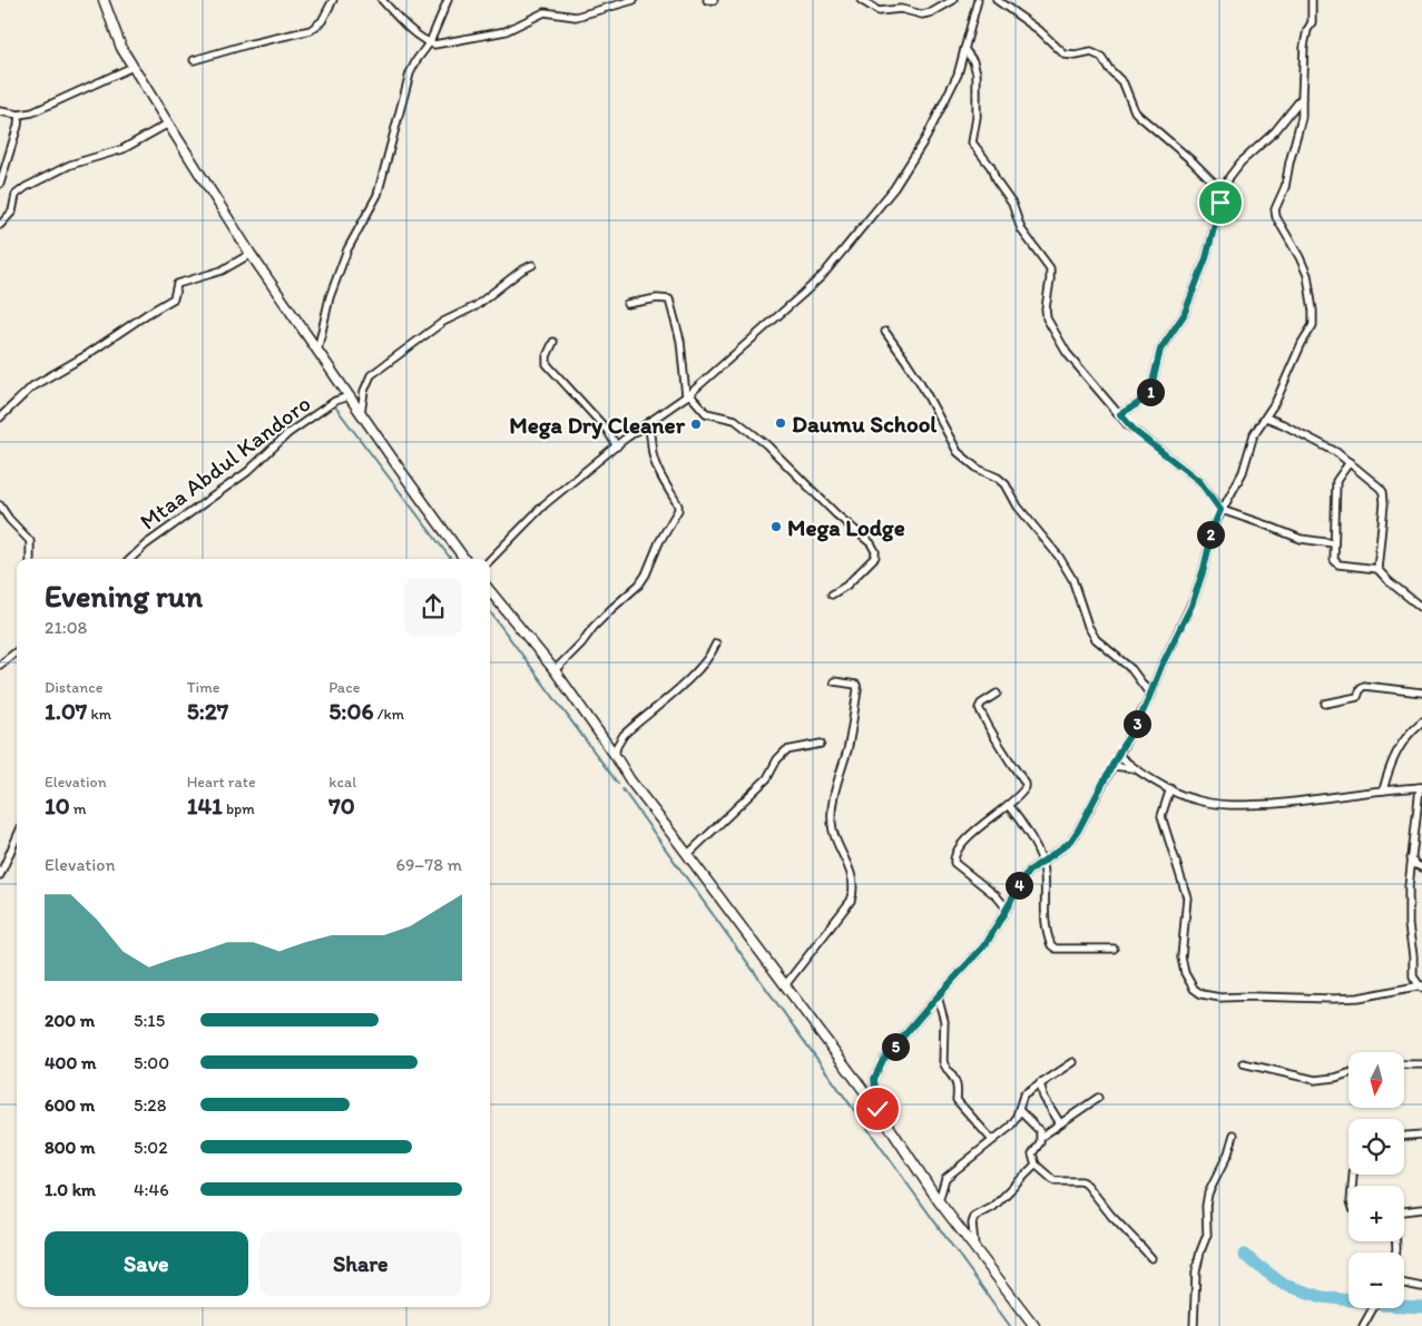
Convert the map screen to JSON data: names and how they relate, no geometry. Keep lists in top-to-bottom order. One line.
{"streets":{"street":["Mtaa Abdul Kandoro"]},"places":["Daumu School","Mega Dry Cleaner","Mega Lodge"],"north":"bottom","page":{"pins":["1","2","3","4","5"],"heading":["Evening run","21:08"],"stats":[["Distance","1.07 km"],["Time","5:27"],["Pace","5:06 /km"],["Elevation","10 m"],["Heart rate","141 bpm"],["kcal","70"]],"chart":["Elevation","69–78 m"],"list":[{"name":"200 m","note":"5:15"},{"name":"400 m","note":"5:00"},{"name":"600 m","note":"5:28"},{"name":"800 m","note":"5:02"},{"name":"1.0 km","note":"4:46"}],"map_buttons":["+","−"],"buttons":["Save","Share"]}}
